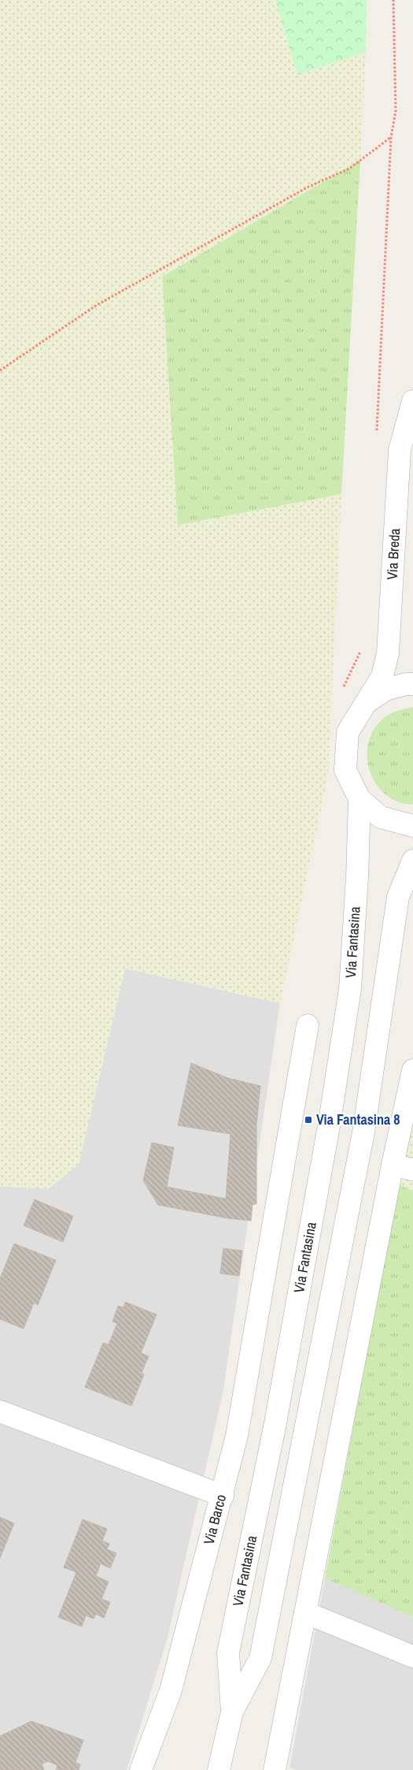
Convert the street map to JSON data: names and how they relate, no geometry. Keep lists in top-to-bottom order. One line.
{"streets":{"street":["Via Breda","Via Fantasina","Via Barco"]},"crossings":[["Via Breda","Via Fantasina"]],"places":{"transit":["Via Fantasina 8"]}}
